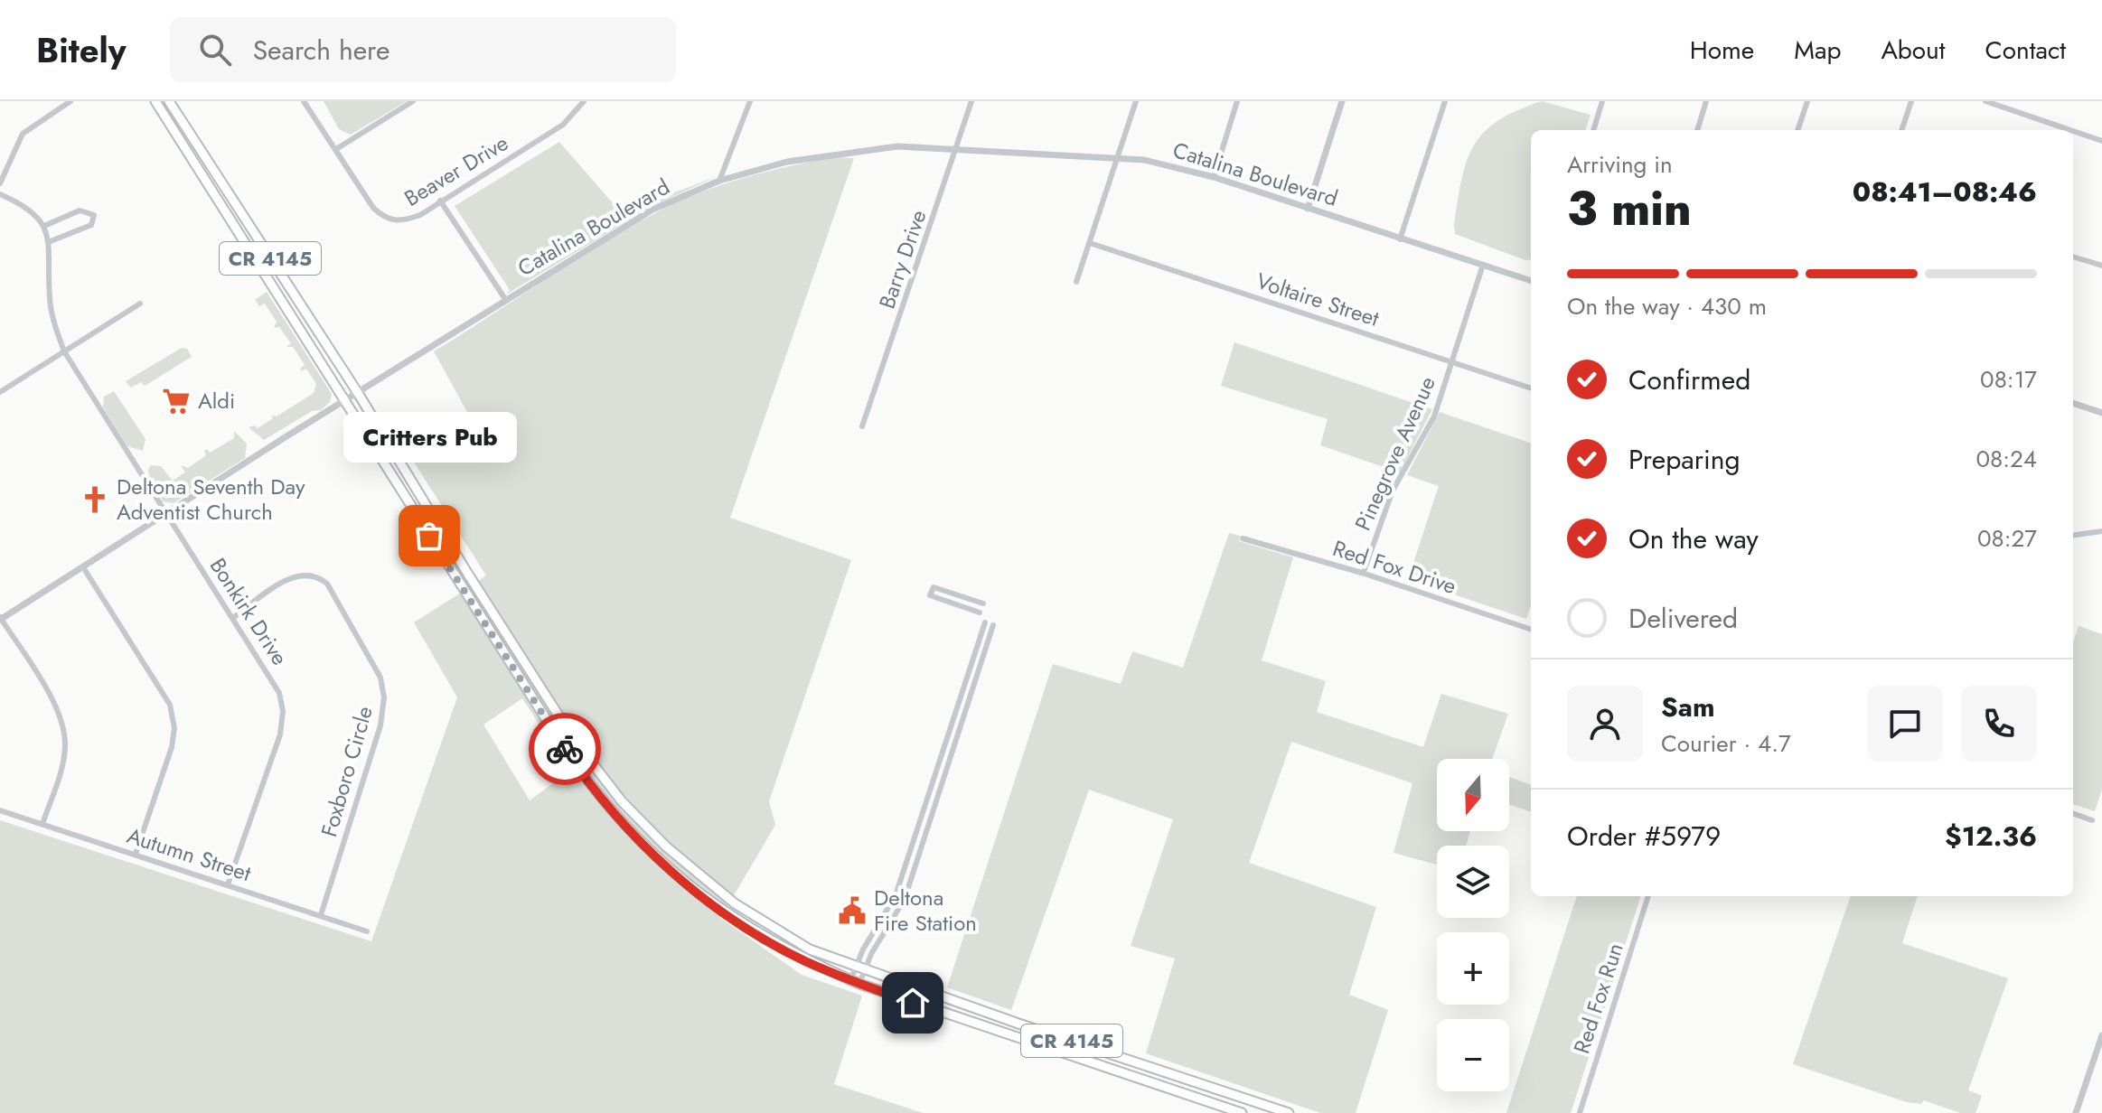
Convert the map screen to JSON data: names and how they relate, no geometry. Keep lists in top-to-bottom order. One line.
{"streets":{"main road":["CR 4145"],"street":["Beaver Drive","Catalina Boulevard","Barry Drive","Voltaire Street","Pinegrove Avenue","Red Fox Drive","Bonkirk Drive","Foxboro Circle","Autumn Street","Red Fox Run"]},"crossings":[["Catalina Boulevard","CR 4145"],["Catalina Boulevard","Barry Drive"],["Catalina Boulevard","Pinegrove Avenue"],["Catalina Boulevard","Bonkirk Drive"],["Voltaire Street","Pinegrove Avenue"],["Bonkirk Drive","Foxboro Circle"],["Bonkirk Drive","Autumn Street"],["Foxboro Circle","Autumn Street"]],"places":{"supermarket":["Aldi"],"church":["Deltona Seventh Day Adventist Church"],"other":["Critters Pub"],"public building":["Deltona Fire Station"]},"north":"bottom","page":{"header":"Bitely","search":"Search here","nav":["Home","Map","About","Contact"],"heading":["3 min","Arriving in","08:41–08:46"],"panel":["Sam","Courier · 4.7","Order #5979","$12.36"],"bar":"On the way · 430 m","list":[["Confirmed","08:17"],["Preparing","08:24"],["On the way","08:27"],"Delivered"],"bubble":"Critters Pub","map_buttons":["+","−"]}}
